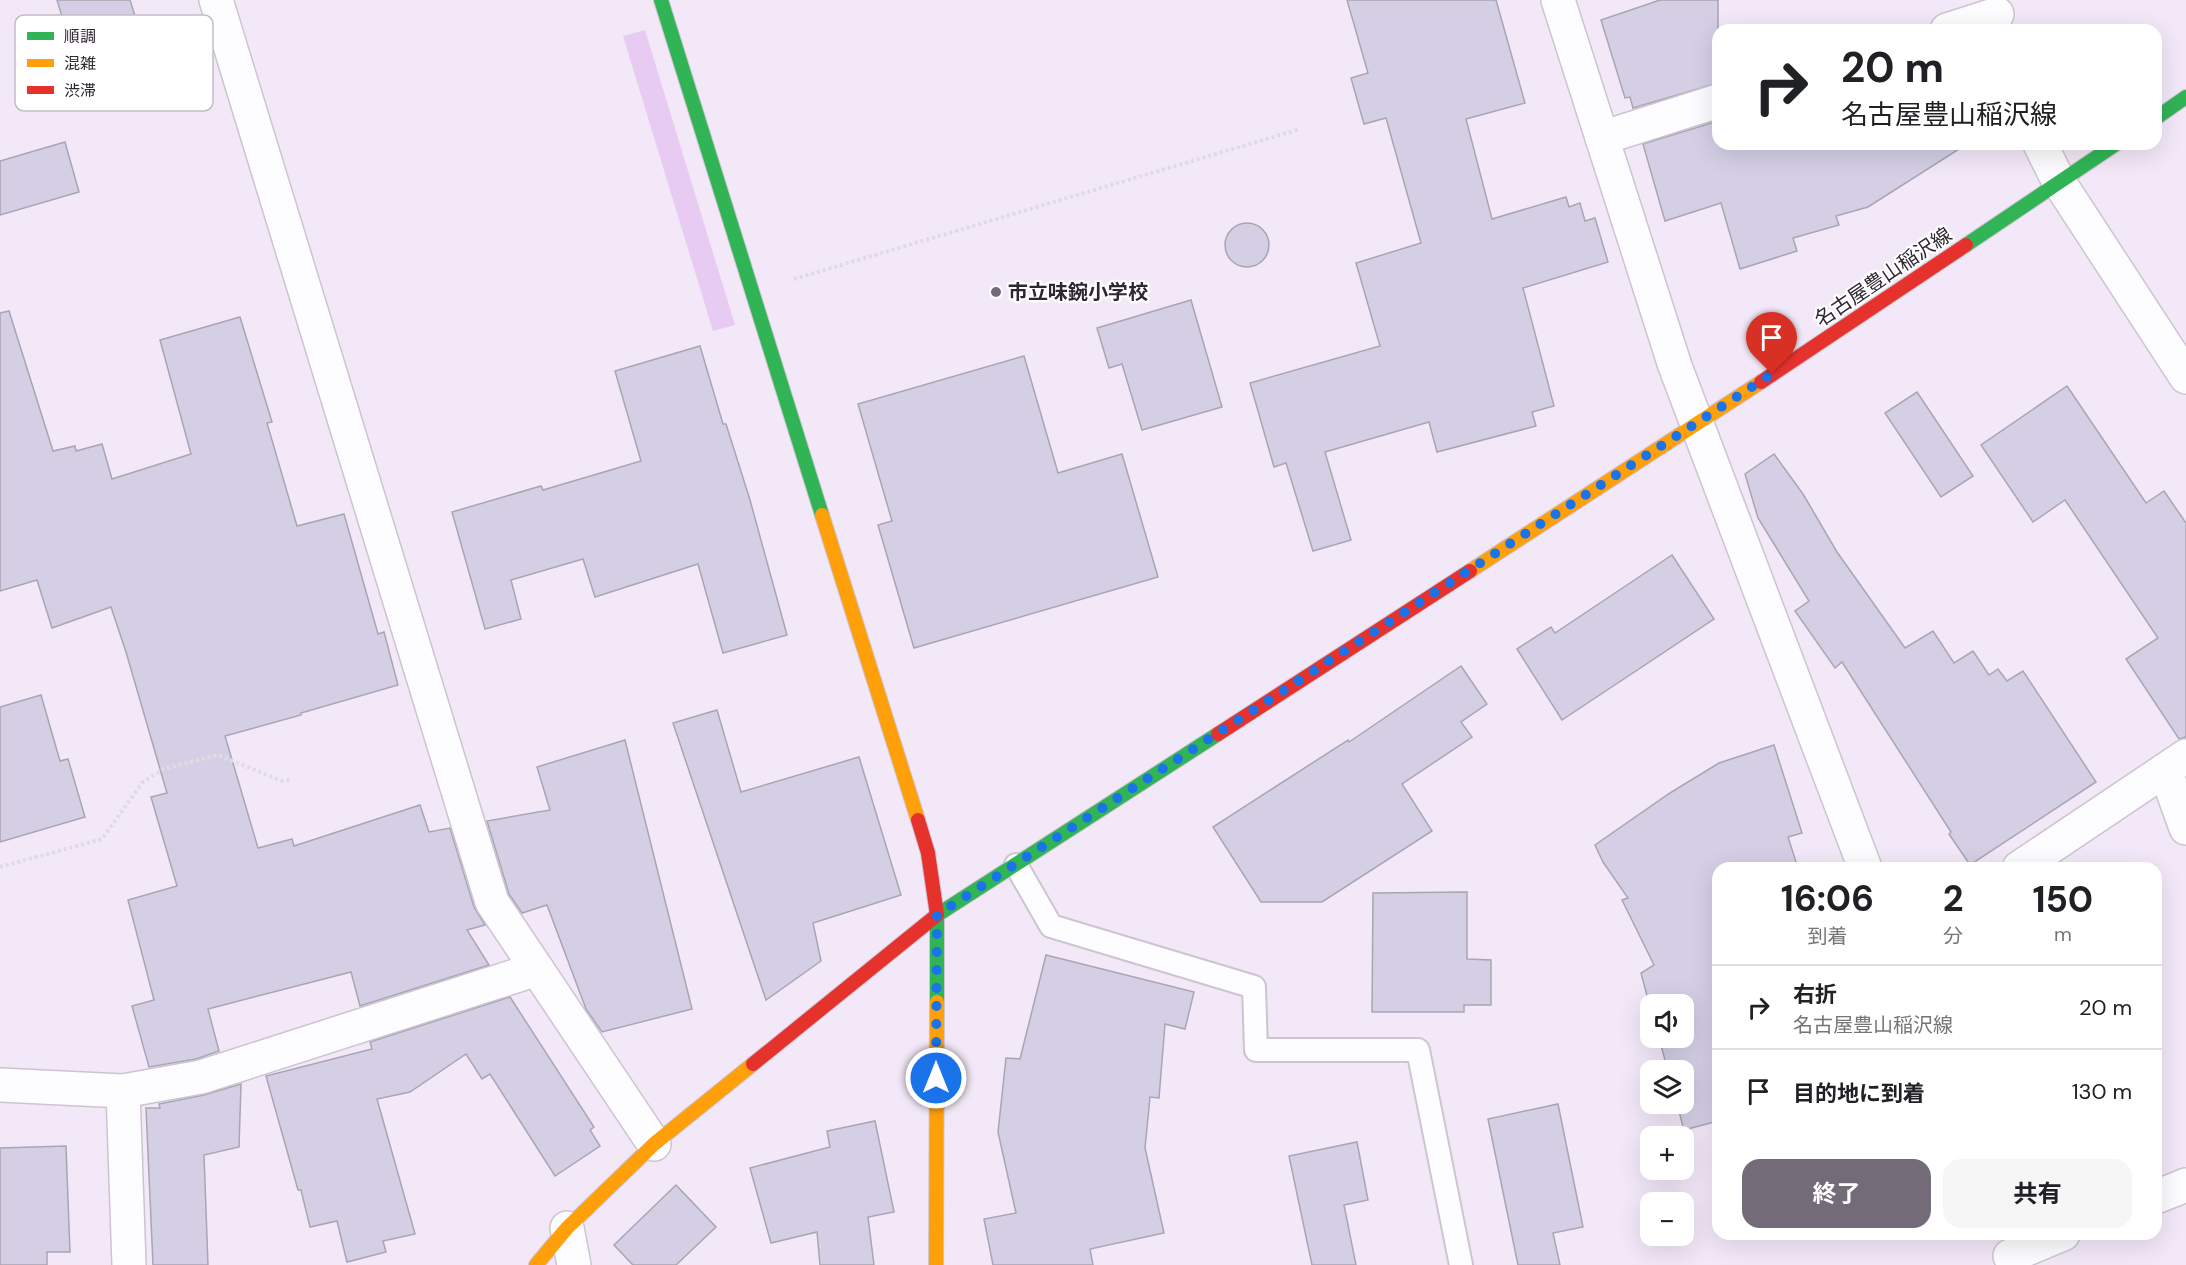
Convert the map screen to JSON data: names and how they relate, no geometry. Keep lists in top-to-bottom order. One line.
{"streets":{"main road":["名古屋豊山稲沢線"]},"places":["市立味鋺小学校"],"legend":["順調","混雑","渋滞"],"page":{"turn":["20 m","名古屋豊山稲沢線"],"eta":["16:06","到着","2","分","150","m"],"list":[{"name":"右折","note":"名古屋豊山稲沢線","value":"20 m"},{"name":"目的地に到着","value":"130 m"}],"map_buttons":["+","−"],"buttons":["終了","共有"]}}
